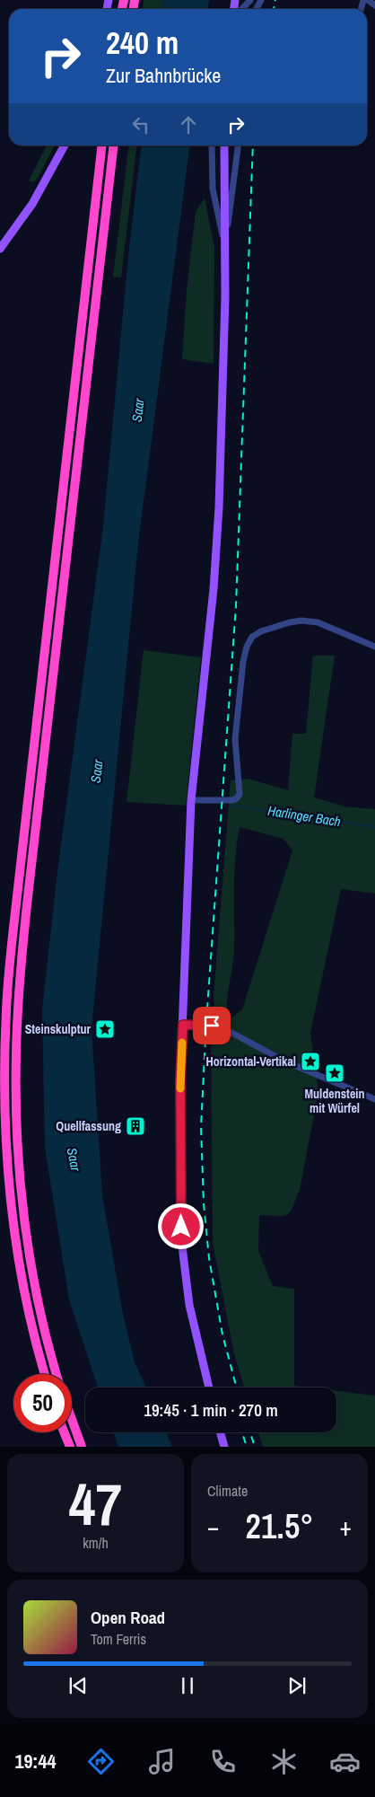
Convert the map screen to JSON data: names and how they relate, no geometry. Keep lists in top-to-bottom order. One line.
{"water":["Saar","Harlinger Bach"],"places":{"place":["Steinskulptur","Horizontal-Vertikal","Muldenstein mit Würfel"],"building":["Quellfassung"]},"page":{"turn":["240 m","Zur Bahnbrücke"],"limit":"50","trip":"19:45 · 1 min · 270 m","tile":[["47","km/h"],"Climate"],"heat":["−","21.5°","+"],"song":["Open Road","Tom Ferris"],"tabs":"19:44"}}
